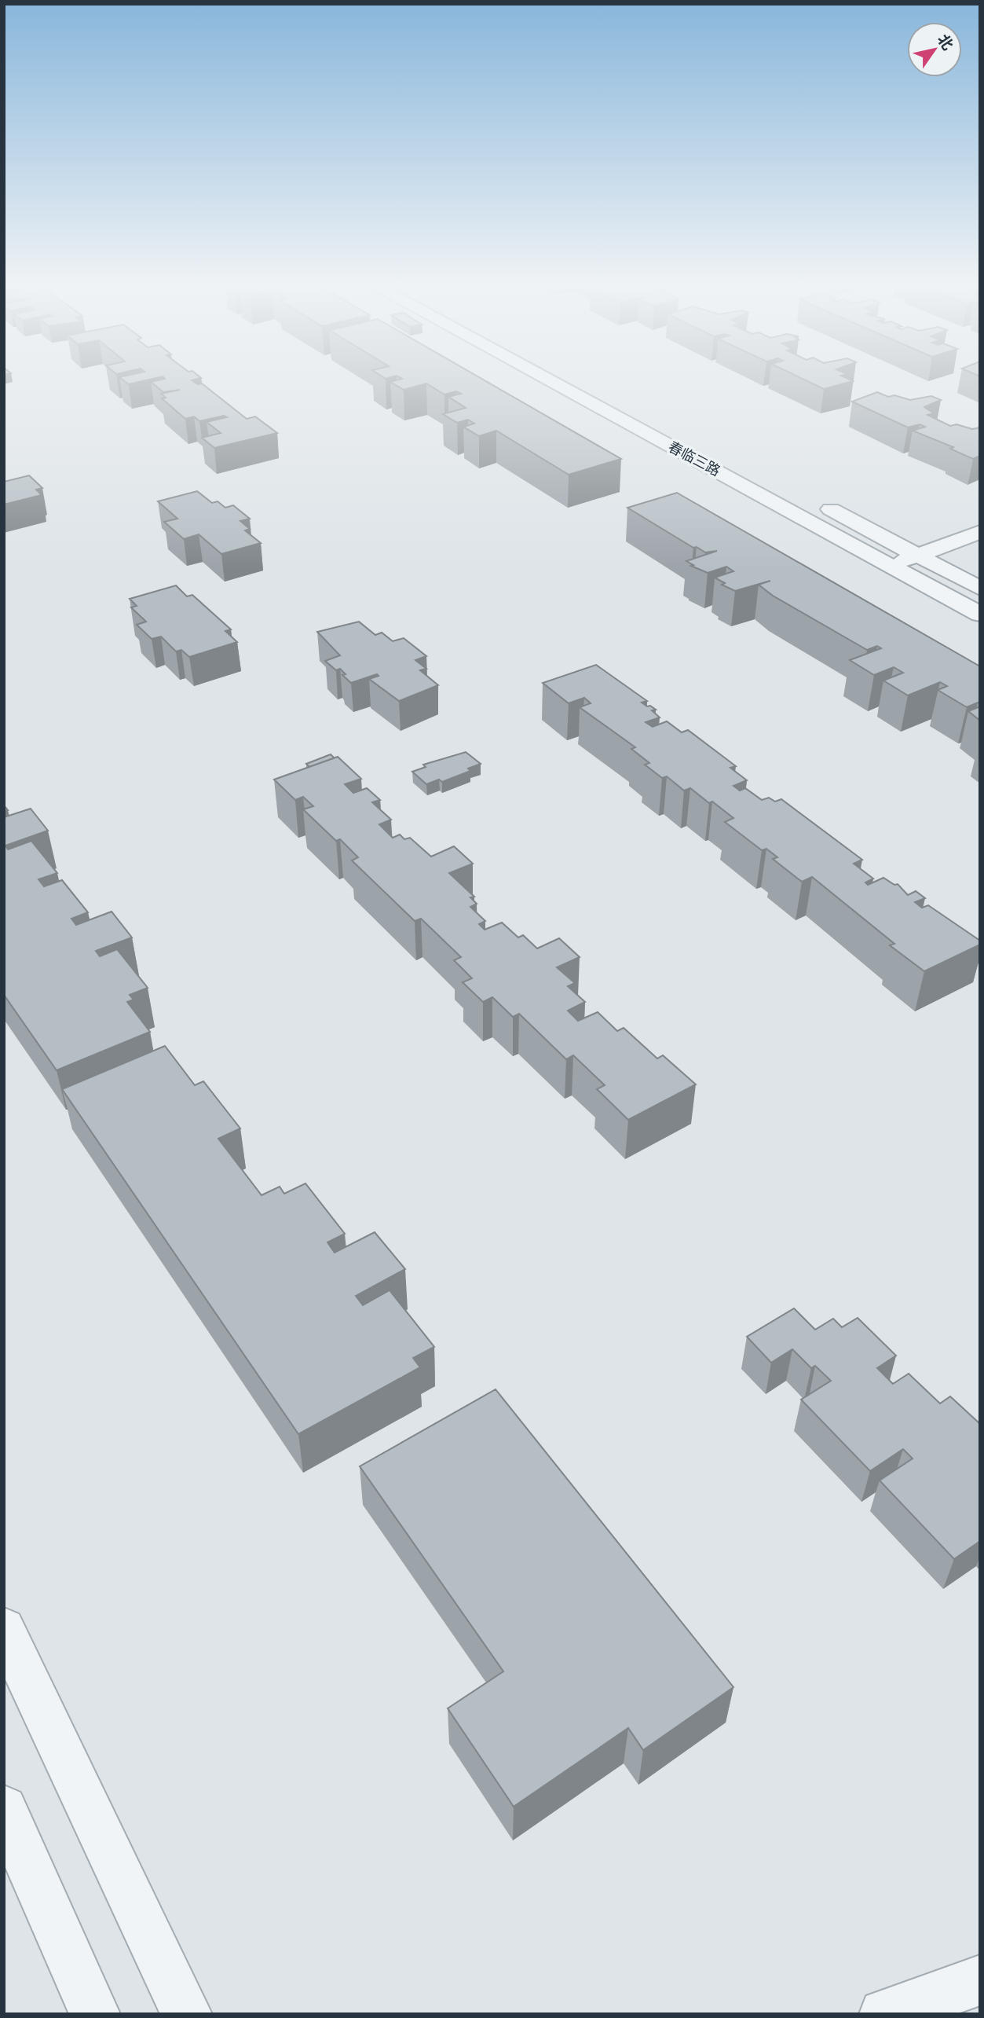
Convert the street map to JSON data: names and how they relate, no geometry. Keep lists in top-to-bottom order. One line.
{"streets":{"street":["春临三路"]},"north":"top right"}
